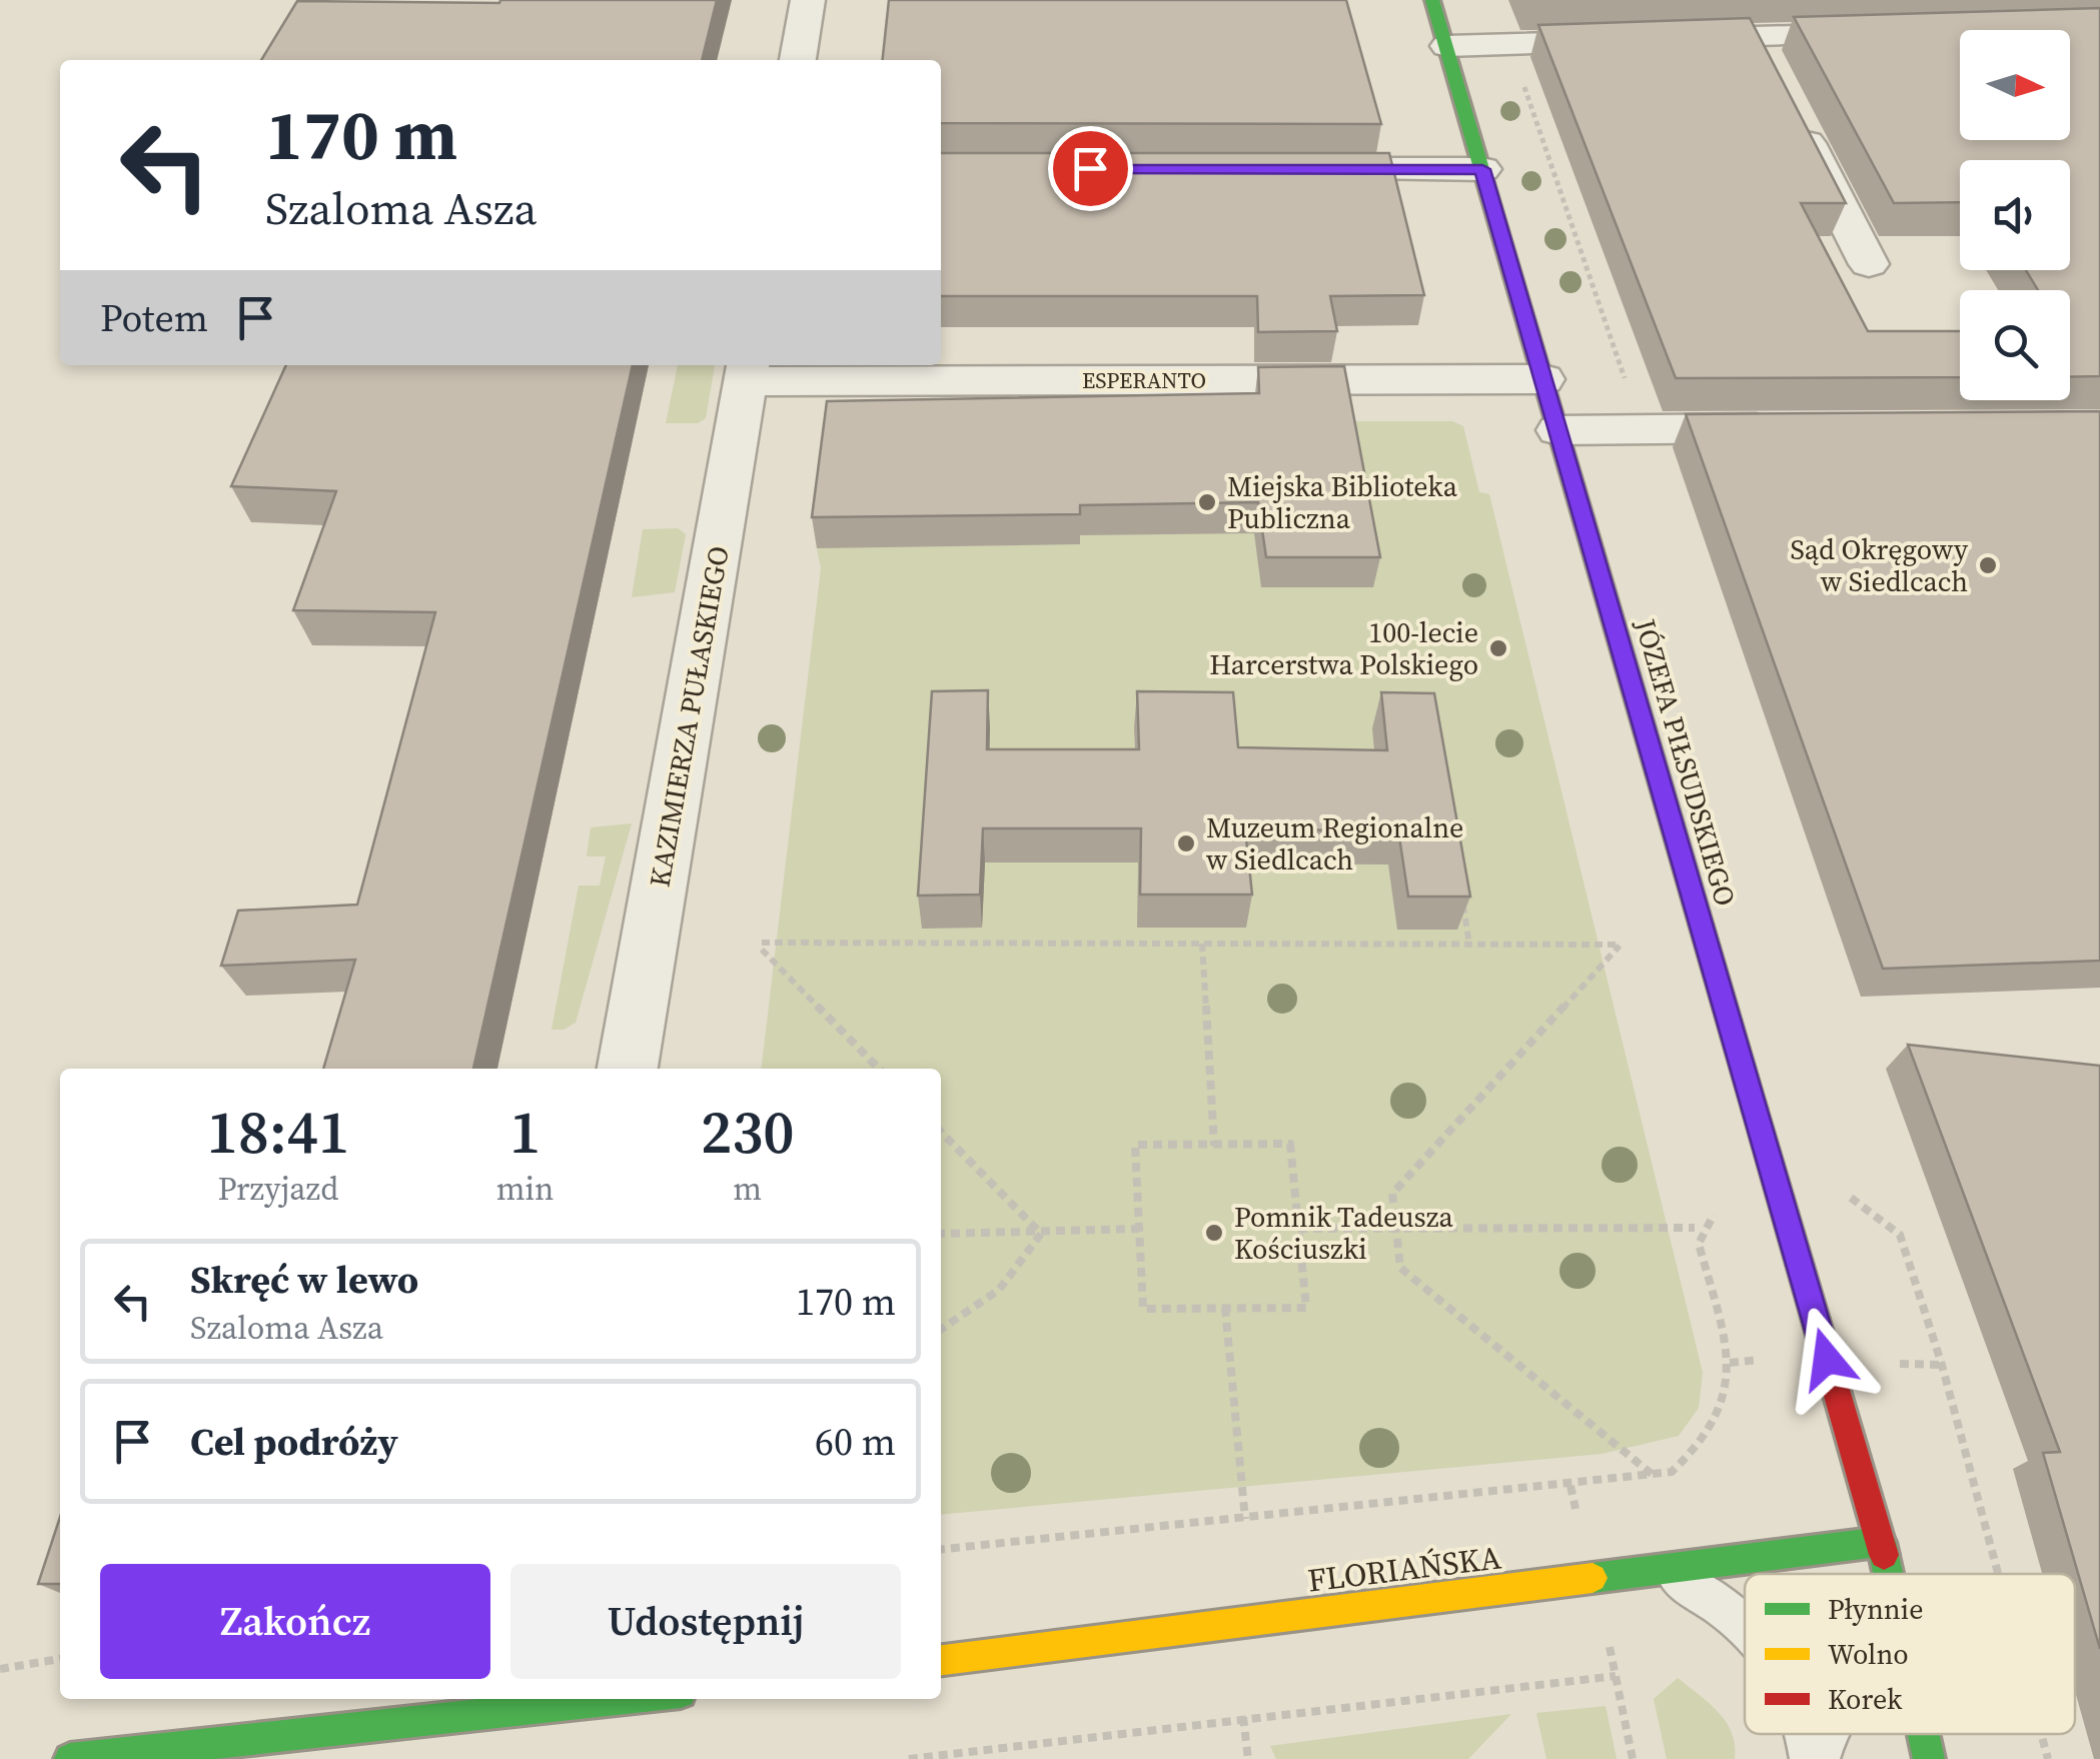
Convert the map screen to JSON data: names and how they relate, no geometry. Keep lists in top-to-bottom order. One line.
{"streets":{"main road":["JÓZEFA PIŁSUDSKIEGO","FLORIAŃSKA"],"street":["ESPERANTO","KAZIMIERZA PUŁASKIEGO"]},"crossings":[["ESPERANTO","KAZIMIERZA PUŁASKIEGO"],["ESPERANTO","JÓZEFA PIŁSUDSKIEGO"],["JÓZEFA PIŁSUDSKIEGO","FLORIAŃSKA"]],"places":["Miejska Biblioteka Publiczna","Sąd Okręgowy w Siedlcach","100-lecie Harcerstwa Polskiego","Muzeum Regionalne w Siedlcach","Pomnik Tadeusza Kościuszki"],"legend":["Płynnie","Wolno","Korek"],"north":"right","page":{"turn":["170 m","Szaloma Asza"],"then":"Potem","eta":["18:41","Przyjazd","1","min","230","m"],"list":[{"name":"Skręć w lewo","note":"Szaloma Asza","value":"170 m"},{"name":"Cel podróży","value":"60 m"}],"buttons":["Zakończ","Udostępnij"]}}
